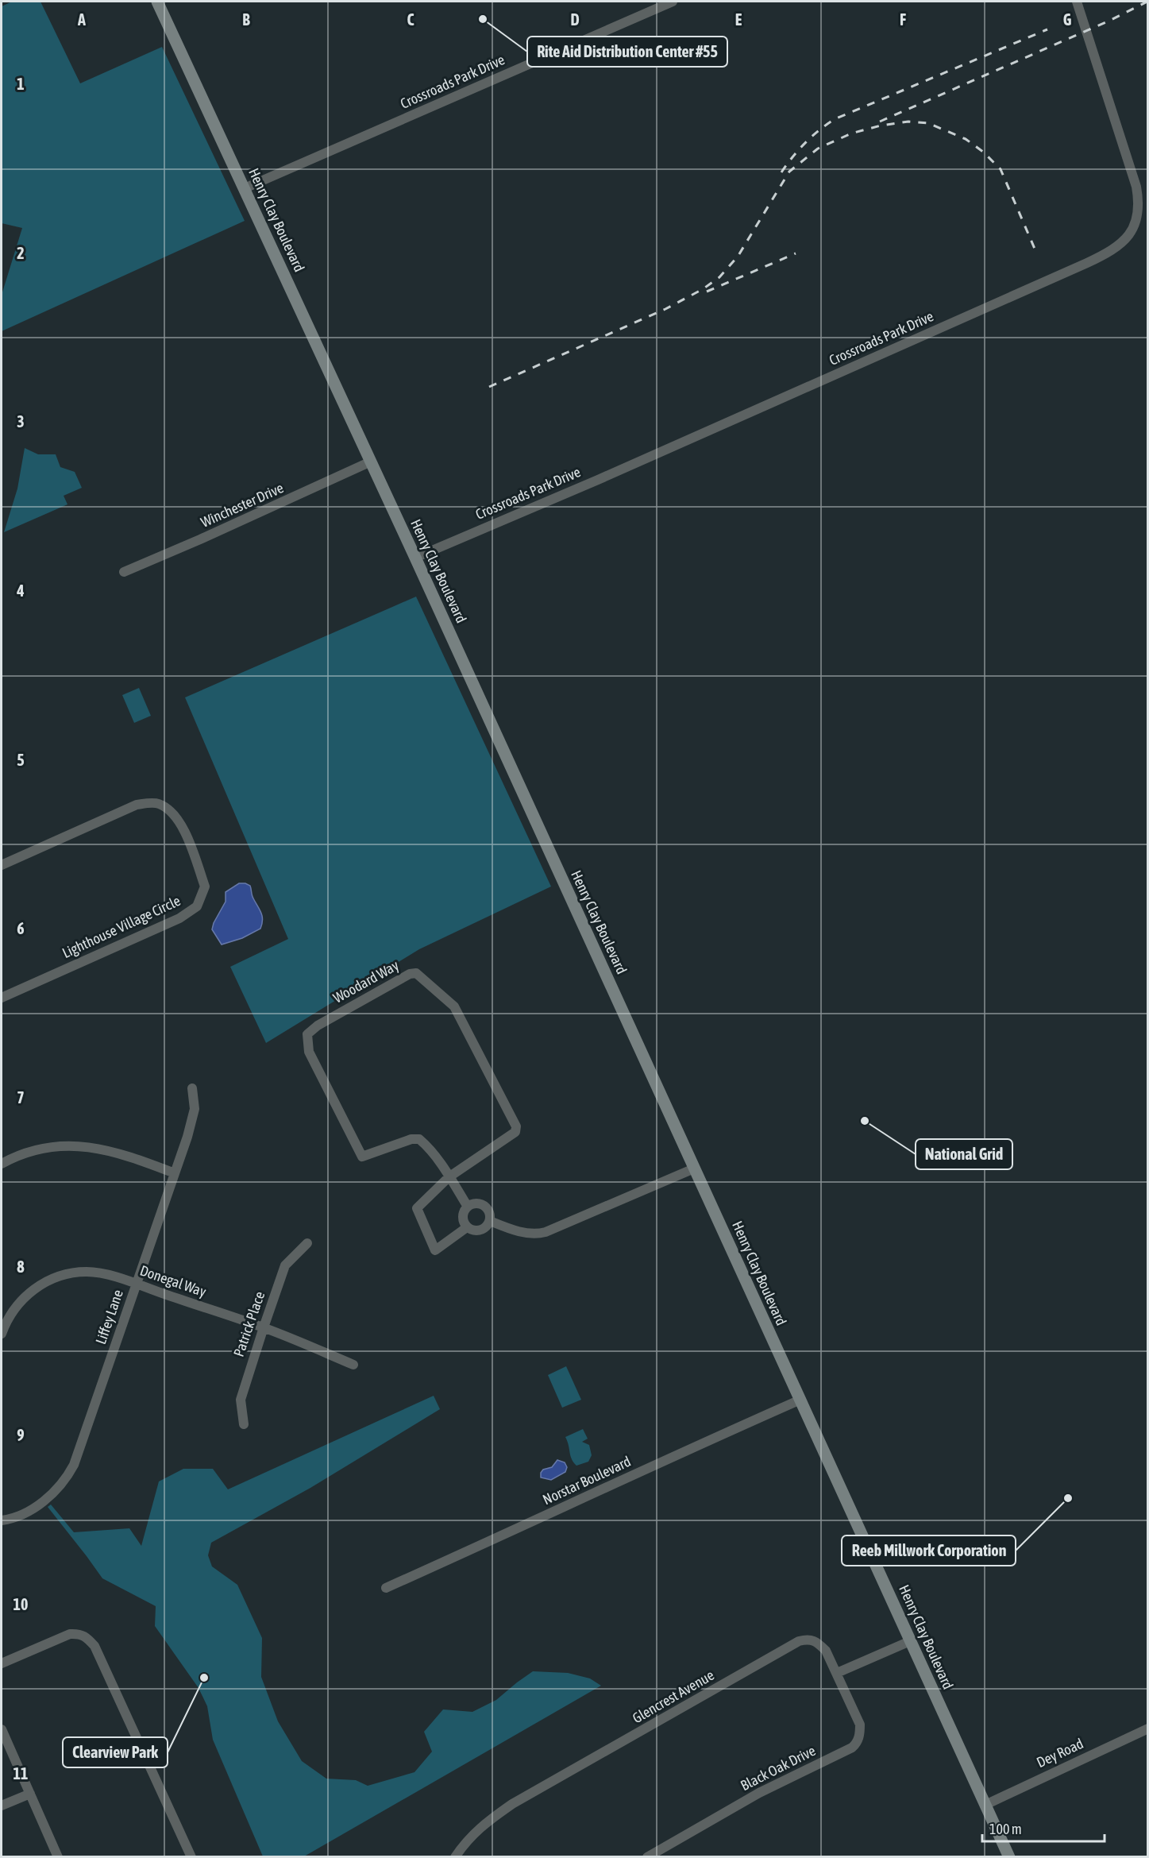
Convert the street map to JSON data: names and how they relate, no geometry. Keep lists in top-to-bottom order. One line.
{"streets":{"main road":["Henry Clay Boulevard"],"street":["Crossroads Park Drive","Winchester Drive","Lighthouse Village Circle","Woodard Way","Donegal Way","Liffey Lane","Patrick Place","Norstar Boulevard","Glencrest Avenue","Dey Road","Black Oak Drive"]},"crossings":[["Crossroads Park Drive","Henry Clay Boulevard"],["Henry Clay Boulevard","Winchester Drive"],["Henry Clay Boulevard","Norstar Boulevard"],["Henry Clay Boulevard","Dey Road"],["Donegal Way","Liffey Lane"],["Donegal Way","Patrick Place"],["Glencrest Avenue","Black Oak Drive"]],"places":["Rite Aid Distribution Center #55","National Grid","Reeb Millwork Corporation","Clearview Park"],"scale_bar":"100 m","grid":{"columns":["A","B","C","D","E","F","G"],"rows":["1","2","3","4","5","6","7","8","9","10","11"]}}
